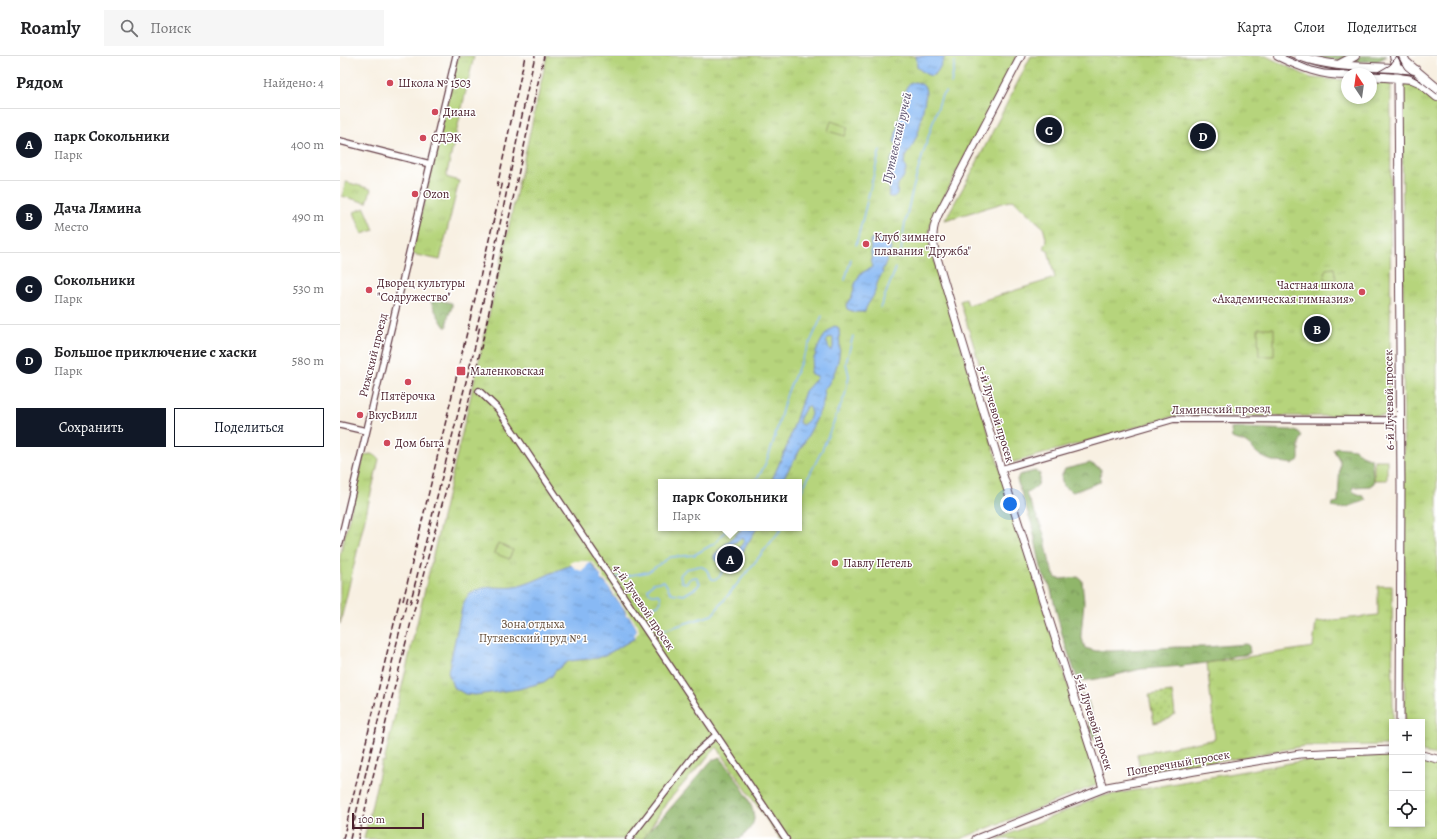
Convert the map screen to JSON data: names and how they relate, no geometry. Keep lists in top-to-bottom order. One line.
{"streets":{"street":["Рижский проезд","6-й Лучевой просек","Ляминский проезд","5-й Лучевой просек","4-й Лучевой просек","Поперечный просек"]},"crossings":[["6-й Лучевой просек","Ляминский проезд"],["Ляминский проезд","5-й Лучевой просек"],["5-й Лучевой просек","Поперечный просек"]],"water":["Путяевский ручей"],"parks":["Зона отдыха Путяевский пруд № 1"],"places":{"other":["Школа № 1503","Диана","СДЭК","Ozon","Клуб зимнего плавания \"Дружба\"","Дворец культуры \"Содружество\"","Частная школа «Академическая гимназия»","Пятёрочка","ВкусВилл","Дом быта","Павлу Петель"],"transit":["Маленковская"]},"scale_bar":"100 m","north":"top","page":{"header":"Roamly","search":"Поиск","nav":["Карта","Слои","Поделиться"],"heading":["Рядом","Найдено: 4"],"list":[{"mark":"A","name":"парк Сокольники","note":"Парк","value":"400 m"},{"mark":"B","name":"Дача Лямина","note":"Место","value":"490 m"},{"mark":"C","name":"Сокольники","note":"Парк","value":"530 m"},{"mark":"D","name":"Большое приключение с хаски","note":"Парк","value":"580 m"}],"pins":["C","D","B","A"],"buttons":["Сохранить","Поделиться"],"popup":["парк Сокольники","Парк"],"map_buttons":["+","−"],"scale":"100 m"}}
